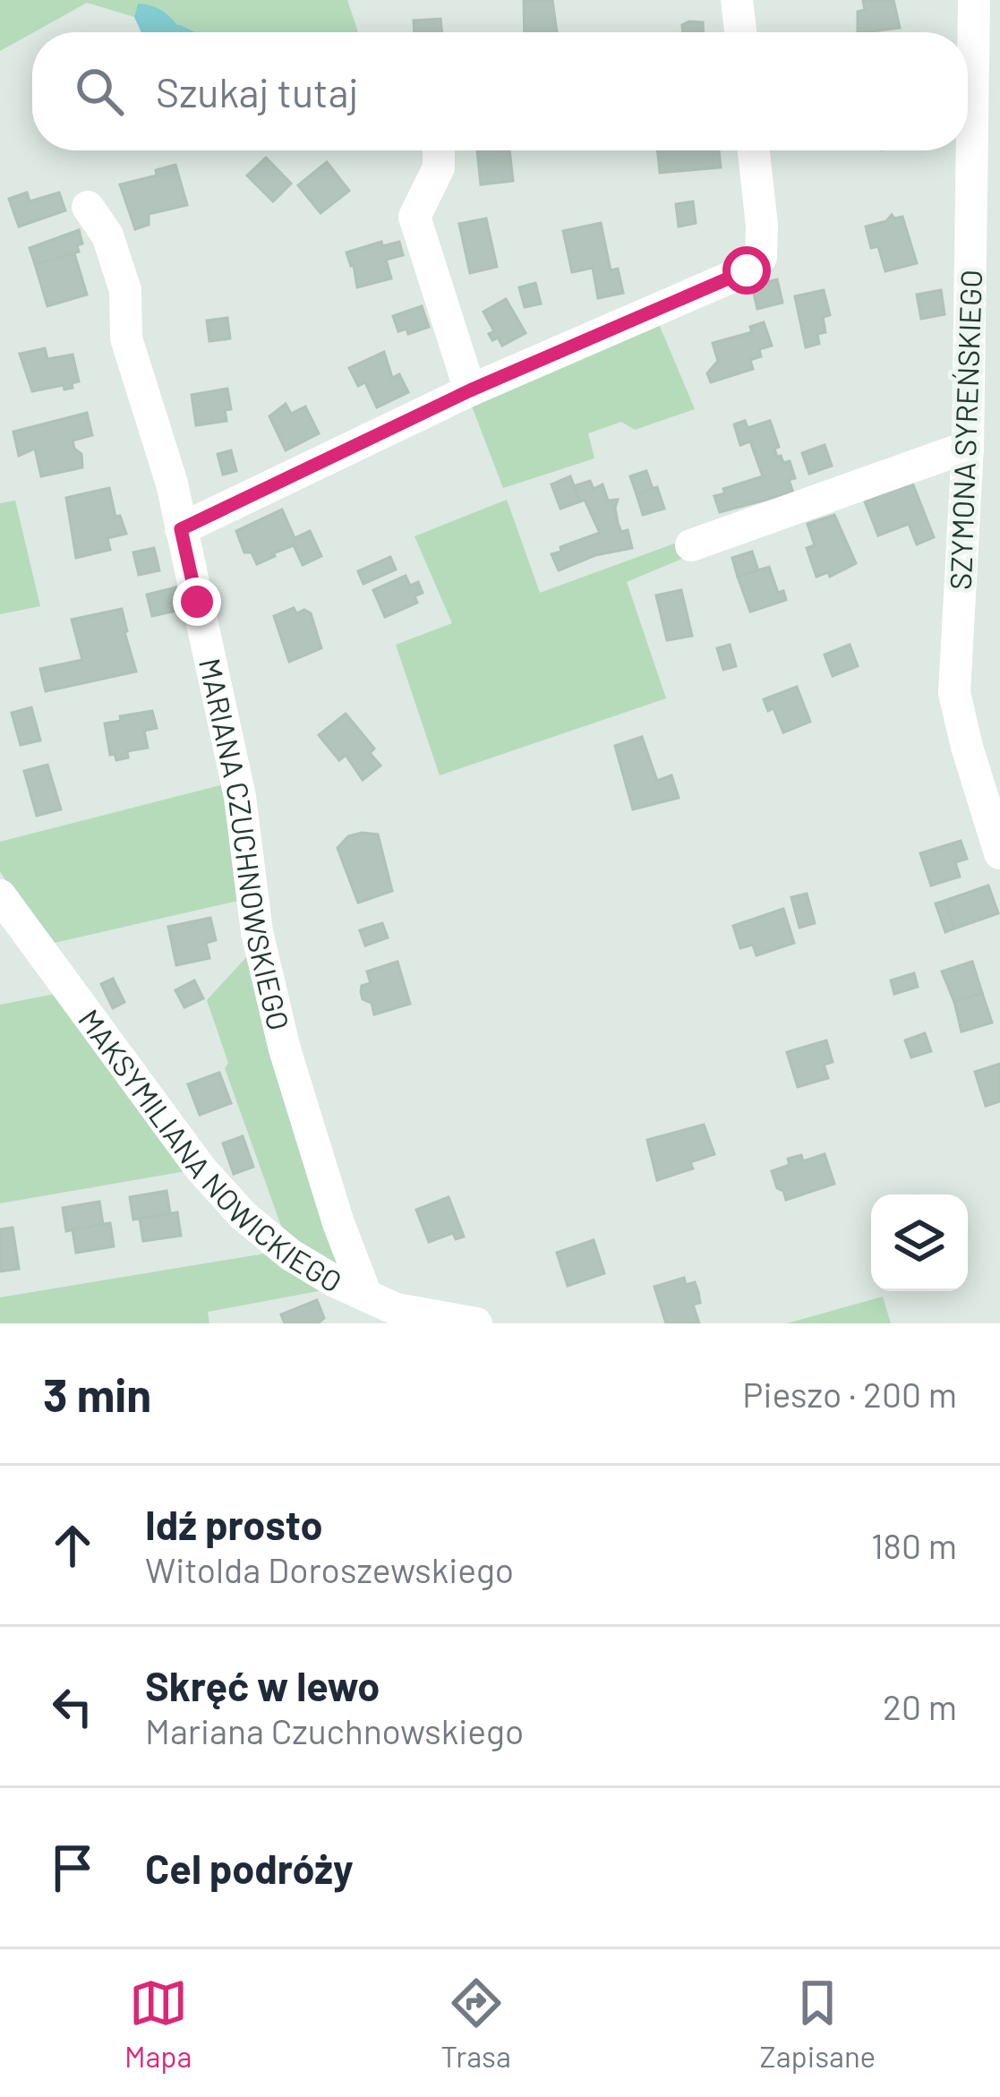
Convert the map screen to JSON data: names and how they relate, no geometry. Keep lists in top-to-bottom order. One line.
{"streets":{"street":["SZYMONA SYREŃSKIEGO","MARIANA CZUCHNOWSKIEGO","MAKSYMILIANA NOWICKIEGO"]},"crossings":[["MARIANA CZUCHNOWSKIEGO","MAKSYMILIANA NOWICKIEGO"]],"page":{"search":"Szukaj tutaj","heading":["3 min","Pieszo · 200 m"],"list":[["Idź prosto","Witolda Doroszewskiego","180 m"],["Skręć w lewo","Mariana Czuchnowskiego","20 m"],"Cel podróży"],"nav":["Mapa","Trasa","Zapisane"]}}
